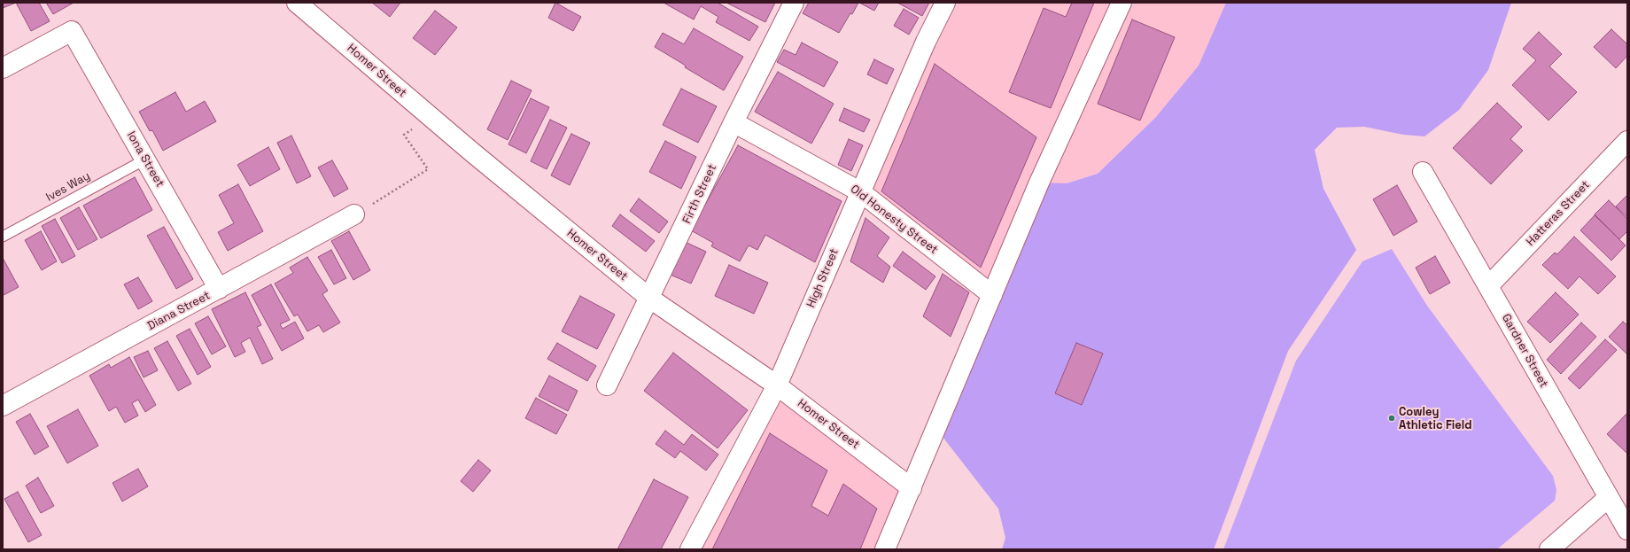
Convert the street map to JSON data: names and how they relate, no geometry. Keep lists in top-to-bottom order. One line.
{"streets":{"street":["Homer Street","Iona Street","Firth Street","Hatteras Street","Old Honesty Street","High Street","Diana Street","Gardner Street"],"lane":["Ives Way"]},"crossings":[["Homer Street","Firth Street"],["Homer Street","High Street"],["Iona Street","Ives Way"],["Iona Street","Diana Street"],["Firth Street","Old Honesty Street"],["Hatteras Street","Gardner Street"],["Old Honesty Street","High Street"]],"places":["Cowley Athletic Field"]}
